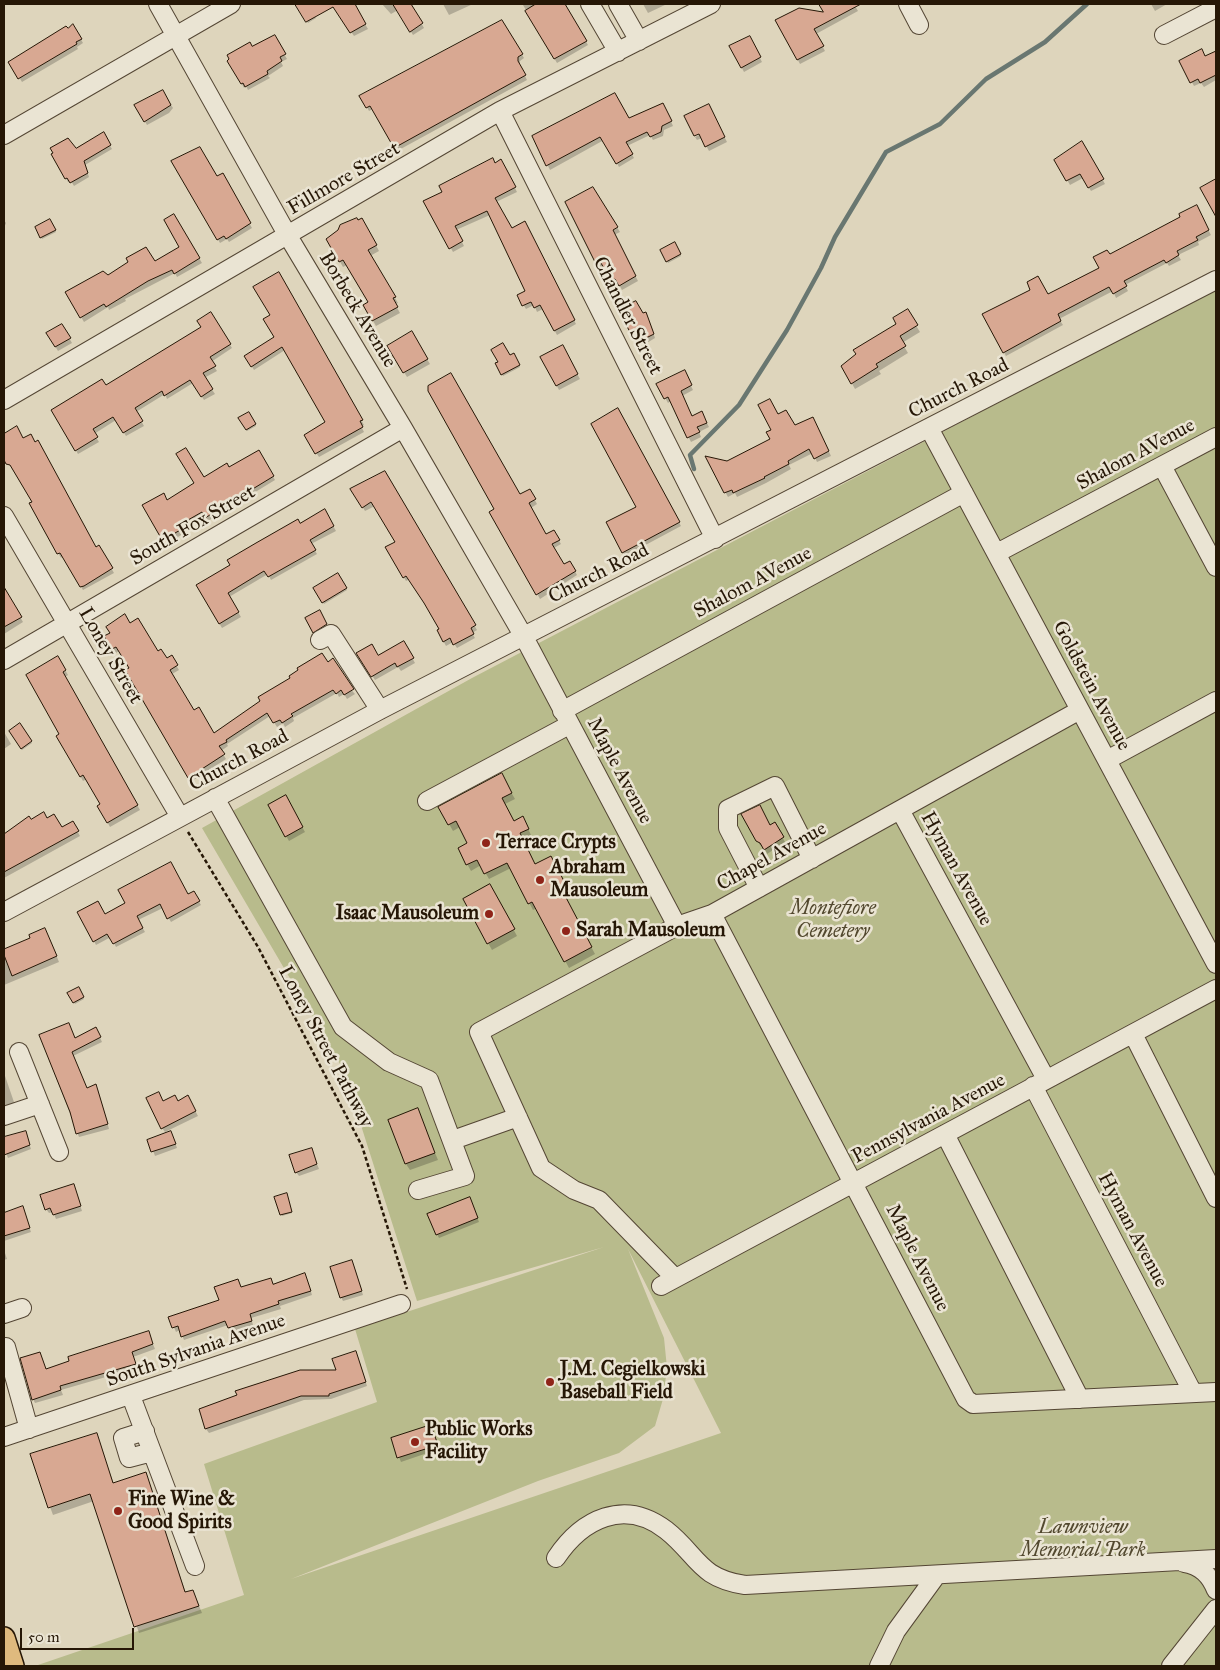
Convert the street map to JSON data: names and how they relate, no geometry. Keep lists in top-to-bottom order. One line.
{"streets":{"street":["Fillmore Street","Borbeck Avenue","Chandler Street","Church Road","Shalom AVenue","South Fox Street","Loney Street","Goldstein Avenue","Maple Avenue","Chapel Avenue","Hyman Avenue","Pennsylvania Avenue","South Sylvania Avenue"],"path":["Loney Street Pathway"]},"crossings":[["Fillmore Street","Borbeck Avenue"],["Fillmore Street","Chandler Street"],["Borbeck Avenue","Church Road"],["Borbeck Avenue","South Fox Street"],["Borbeck Avenue","Maple Avenue"],["Chandler Street","Church Road"],["Church Road","Loney Street"],["Church Road","Goldstein Avenue"],["Church Road","Maple Avenue"],["Church Road","Loney Street Pathway"],["Shalom AVenue","Goldstein Avenue"],["Shalom AVenue","Maple Avenue"],["South Fox Street","Loney Street"],["Loney Street","Loney Street Pathway"],["Goldstein Avenue","Chapel Avenue"],["Maple Avenue","Chapel Avenue"],["Maple Avenue","Hyman Avenue"],["Maple Avenue","Pennsylvania Avenue"],["Chapel Avenue","Hyman Avenue"],["Chapel Avenue","Pennsylvania Avenue"],["Hyman Avenue","Pennsylvania Avenue"],["Loney Street Pathway","South Sylvania Avenue"]],"parks":["Montefiore Cemetery","Lawnview Memorial Park"],"places":["Terrace Crypts","Abraham Mausoleum","Isaac Mausoleum","Sarah Mausoleum","J.M. Cegielkowski Baseball Field","Public Works Facility","Fine Wine & Good Spirits"],"scale_bar":"50 m"}
